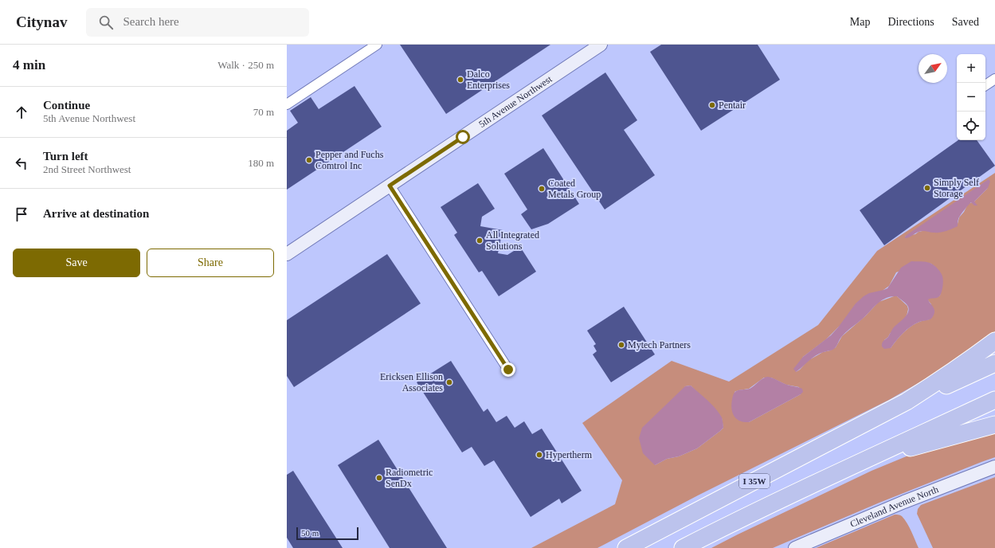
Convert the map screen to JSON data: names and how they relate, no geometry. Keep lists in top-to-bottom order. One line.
{"streets":{"highway":["I 35W"],"street":["5th Avenue Northwest","Cleveland Avenue North"]},"places":["Dalco Enterprises","Pentair","Pepper and Fuchs Comtrol Inc","Simply Self Storage","Coated Metals Group","All Integrated Solutions","Mytech Partners","Ericksen Ellison Associates","Hypertherm","Radiometric SenDx"],"scale_bar":"50 m","north":"top right","page":{"header":"Citynav","search":"Search here","nav":["Map","Directions","Saved"],"heading":["4 min","Walk · 250 m"],"map_buttons":["+","−"],"list":[["Continue","5th Avenue Northwest","70 m"],["Turn left","2nd Street Northwest","180 m"],"Arrive at destination"],"buttons":["Save","Share"],"scale":"50 m"}}
